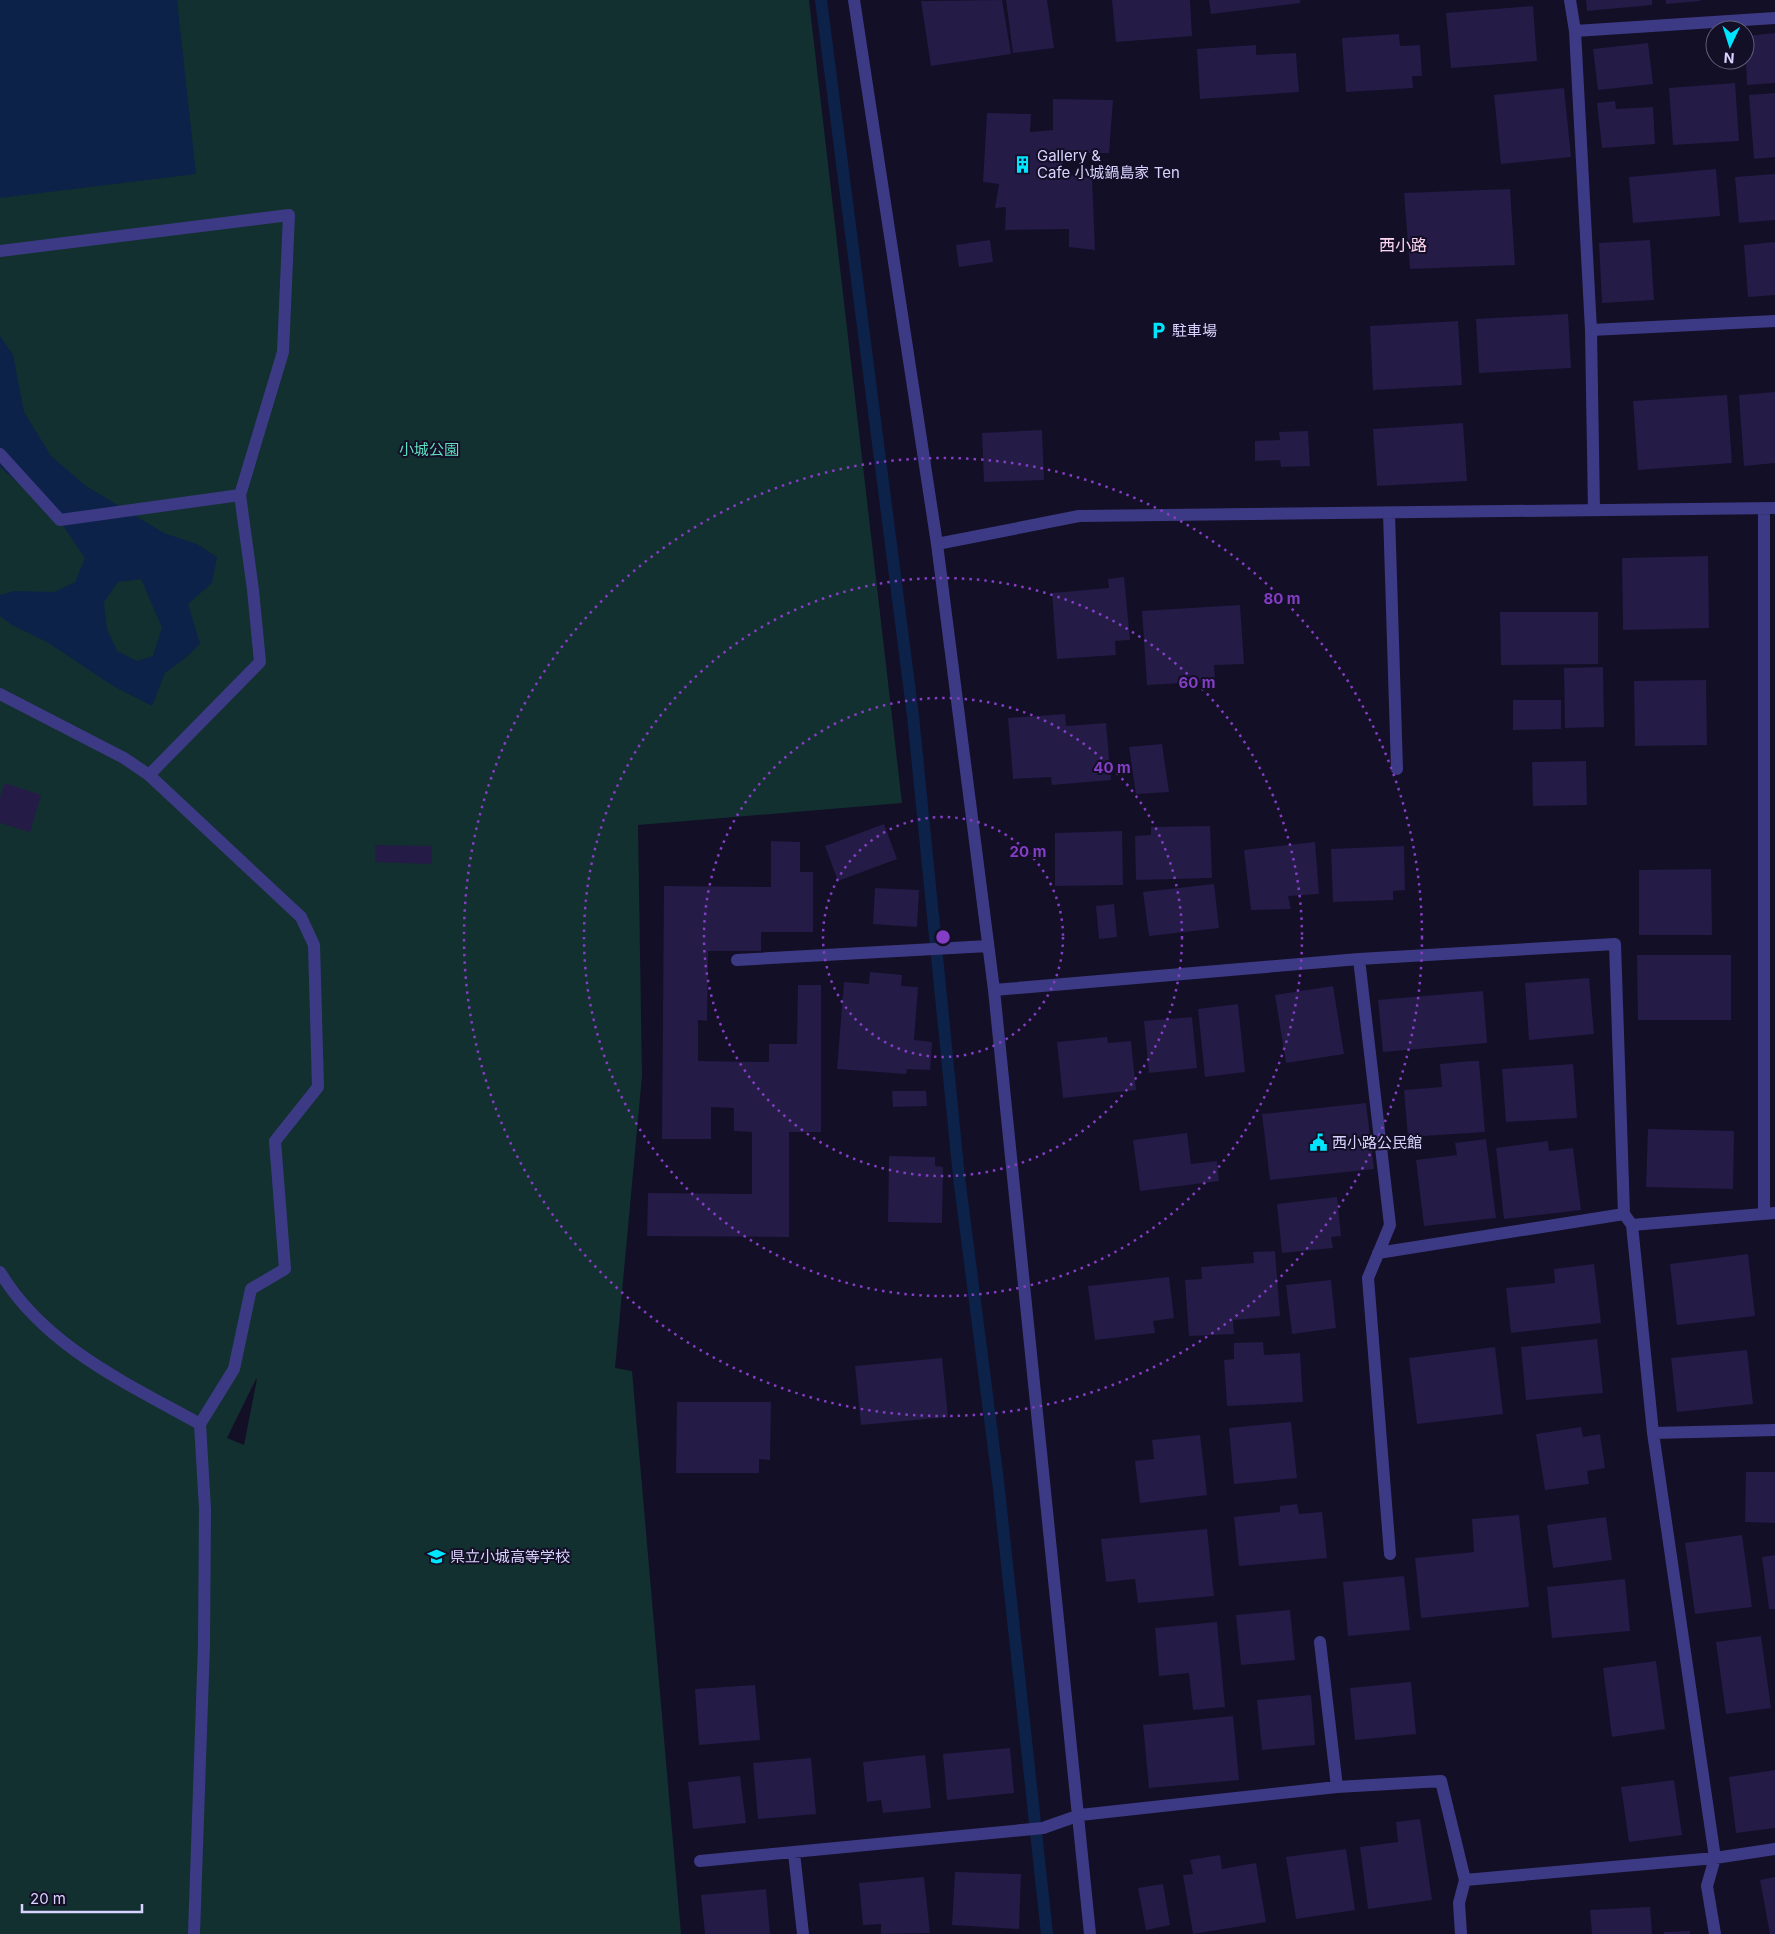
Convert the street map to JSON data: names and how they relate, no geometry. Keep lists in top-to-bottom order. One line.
{"districts":["西小路"],"parks":["小城公園"],"places":{"building":["Gallery & Cafe 小城鍋島家 Ten"],"parking":["駐車場"],"public building":["西小路公民館"],"school or university":["県立小城高等学校"]},"scale_bar":"20 m","north":"bottom","rings":["80 m","60 m","40 m","20 m"]}
